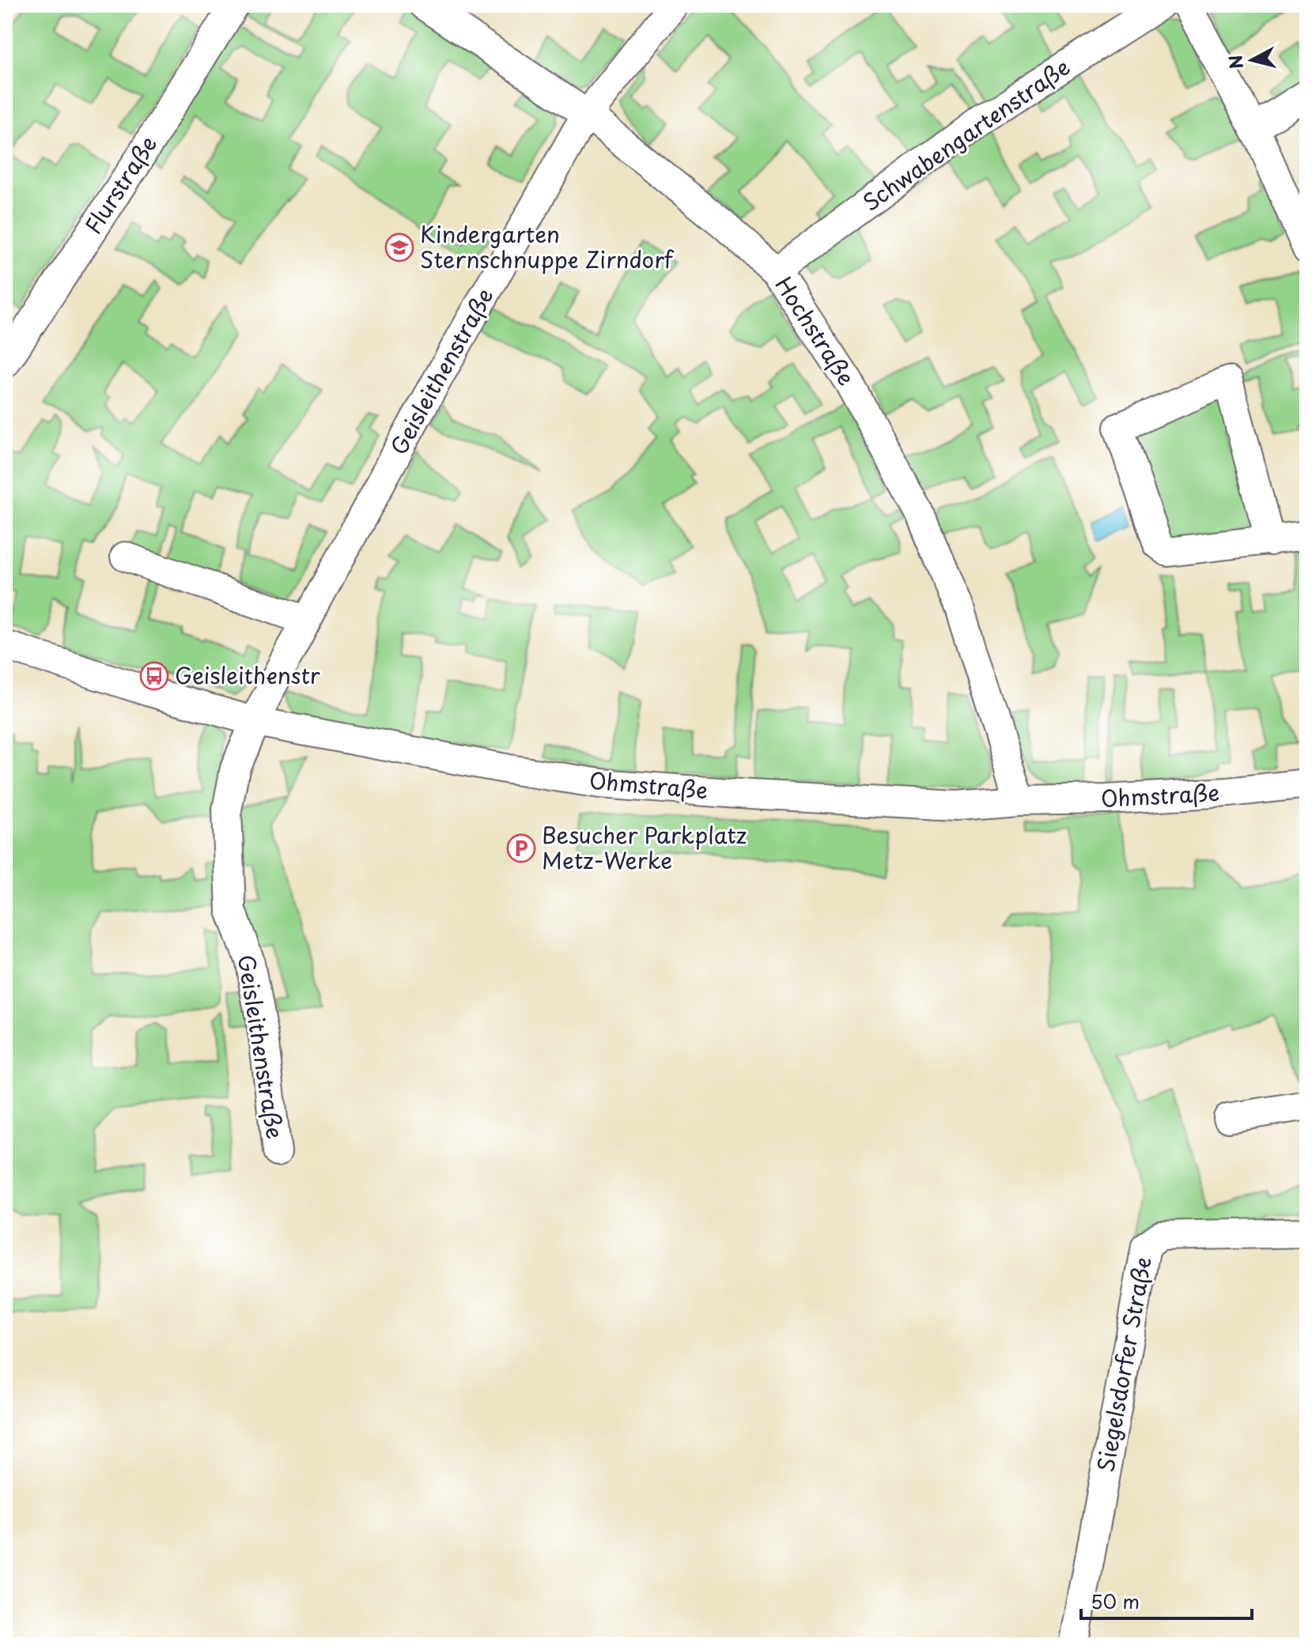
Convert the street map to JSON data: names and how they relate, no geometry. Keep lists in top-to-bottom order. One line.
{"streets":{"street":["Schwabengartenstraße","Flurstraße","Hochstraße","Geisleithenstraße","Ohmstraße","Siegelsdorfer Straße"]},"crossings":[["Schwabengartenstraße","Hochstraße"],["Hochstraße","Geisleithenstraße"],["Hochstraße","Ohmstraße"],["Geisleithenstraße","Ohmstraße"]],"places":{"school or university":["Kindergarten Sternschnuppe Zirndorf"],"bus stop":["Geisleithenstr"],"parking":["Besucher Parkplatz Metz-Werke"]},"scale_bar":"50 m","north":"left"}
